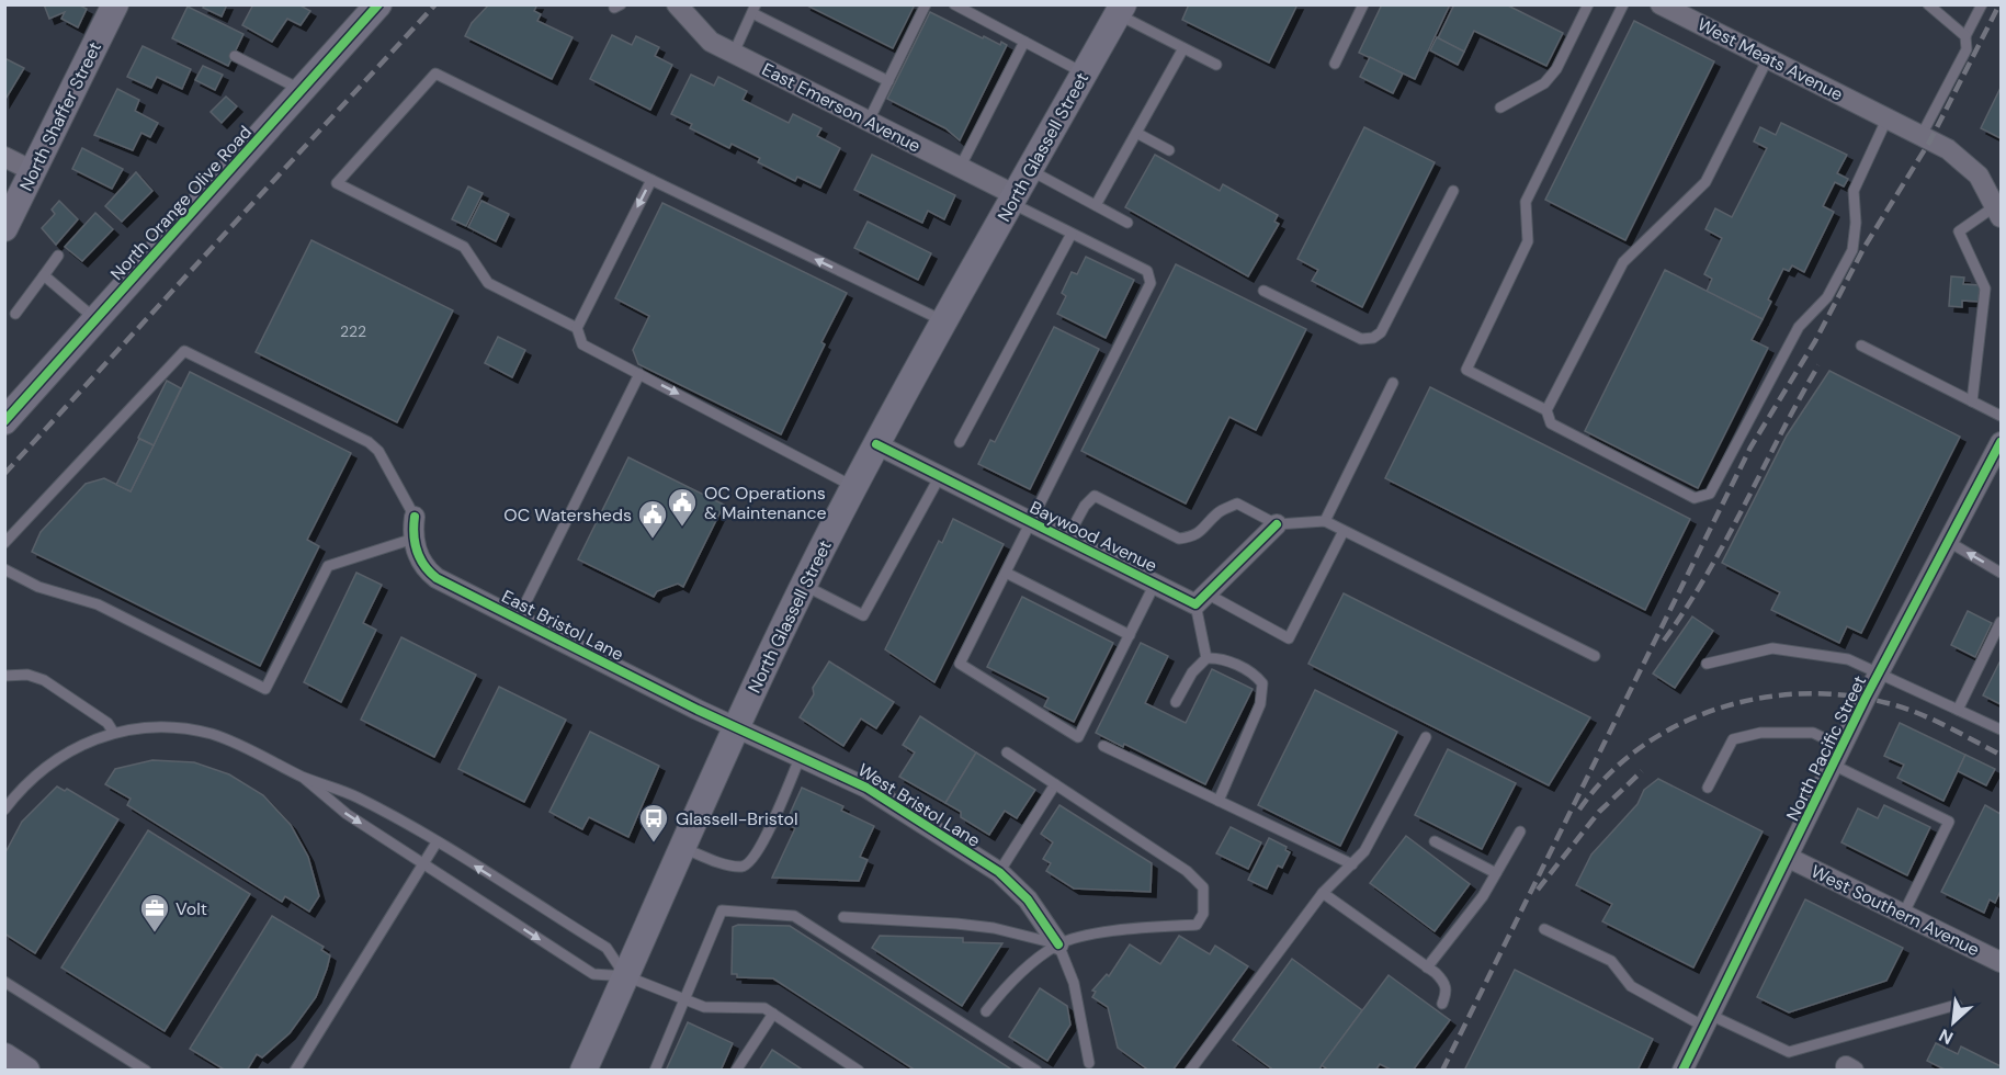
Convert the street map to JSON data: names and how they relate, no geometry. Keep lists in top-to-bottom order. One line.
{"streets":{"main road":["North Shaffer Street","North Glassell Street","North Orange Olive Road"],"street":["West Meats Avenue","East Emerson Avenue","Baywood Avenue","East Bristol Lane","North Pacific Street","West Bristol Lane","West Southern Avenue"]},"crossings":[["East Emerson Avenue","North Glassell Street"],["North Glassell Street","Baywood Avenue"],["North Glassell Street","East Bristol Lane"],["North Glassell Street","West Bristol Lane"],["East Bristol Lane","West Bristol Lane"],["North Pacific Street","West Southern Avenue"]],"places":{"public building":["OC Operations & Maintenance","OC Watersheds"],"bus stop":["Glassell-Bristol"],"office":["Volt"]},"house_numbers":["222"],"north":"bottom left"}
